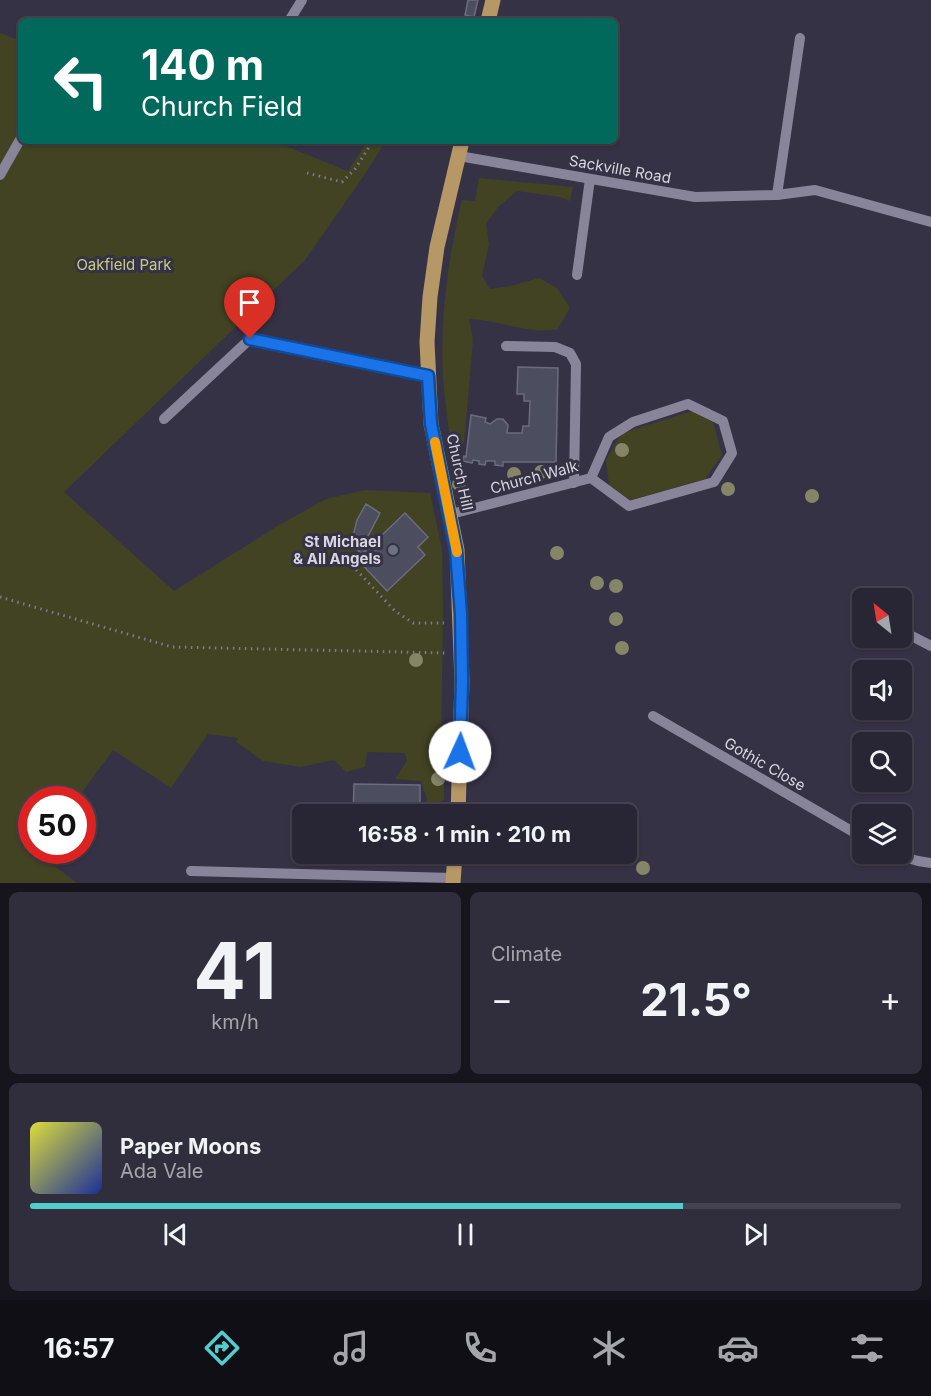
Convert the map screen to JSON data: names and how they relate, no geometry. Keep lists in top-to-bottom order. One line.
{"streets":{"main road":["Church Hill"],"street":["Sackville Road","Church Walk","Gothic Close"]},"crossings":[["Sackville Road","Church Hill"],["Church Hill","Church Walk"]],"parks":["Oakfield Park"],"places":["St Michael & All Angels"],"north":"top left","page":{"turn":["140 m","Church Field"],"limit":"50","trip":"16:58 · 1 min · 210 m","tile":[["41","km/h"],"Climate"],"heat":["−","21.5°","+"],"song":["Paper Moons","Ada Vale"],"tabs":"16:57"}}
